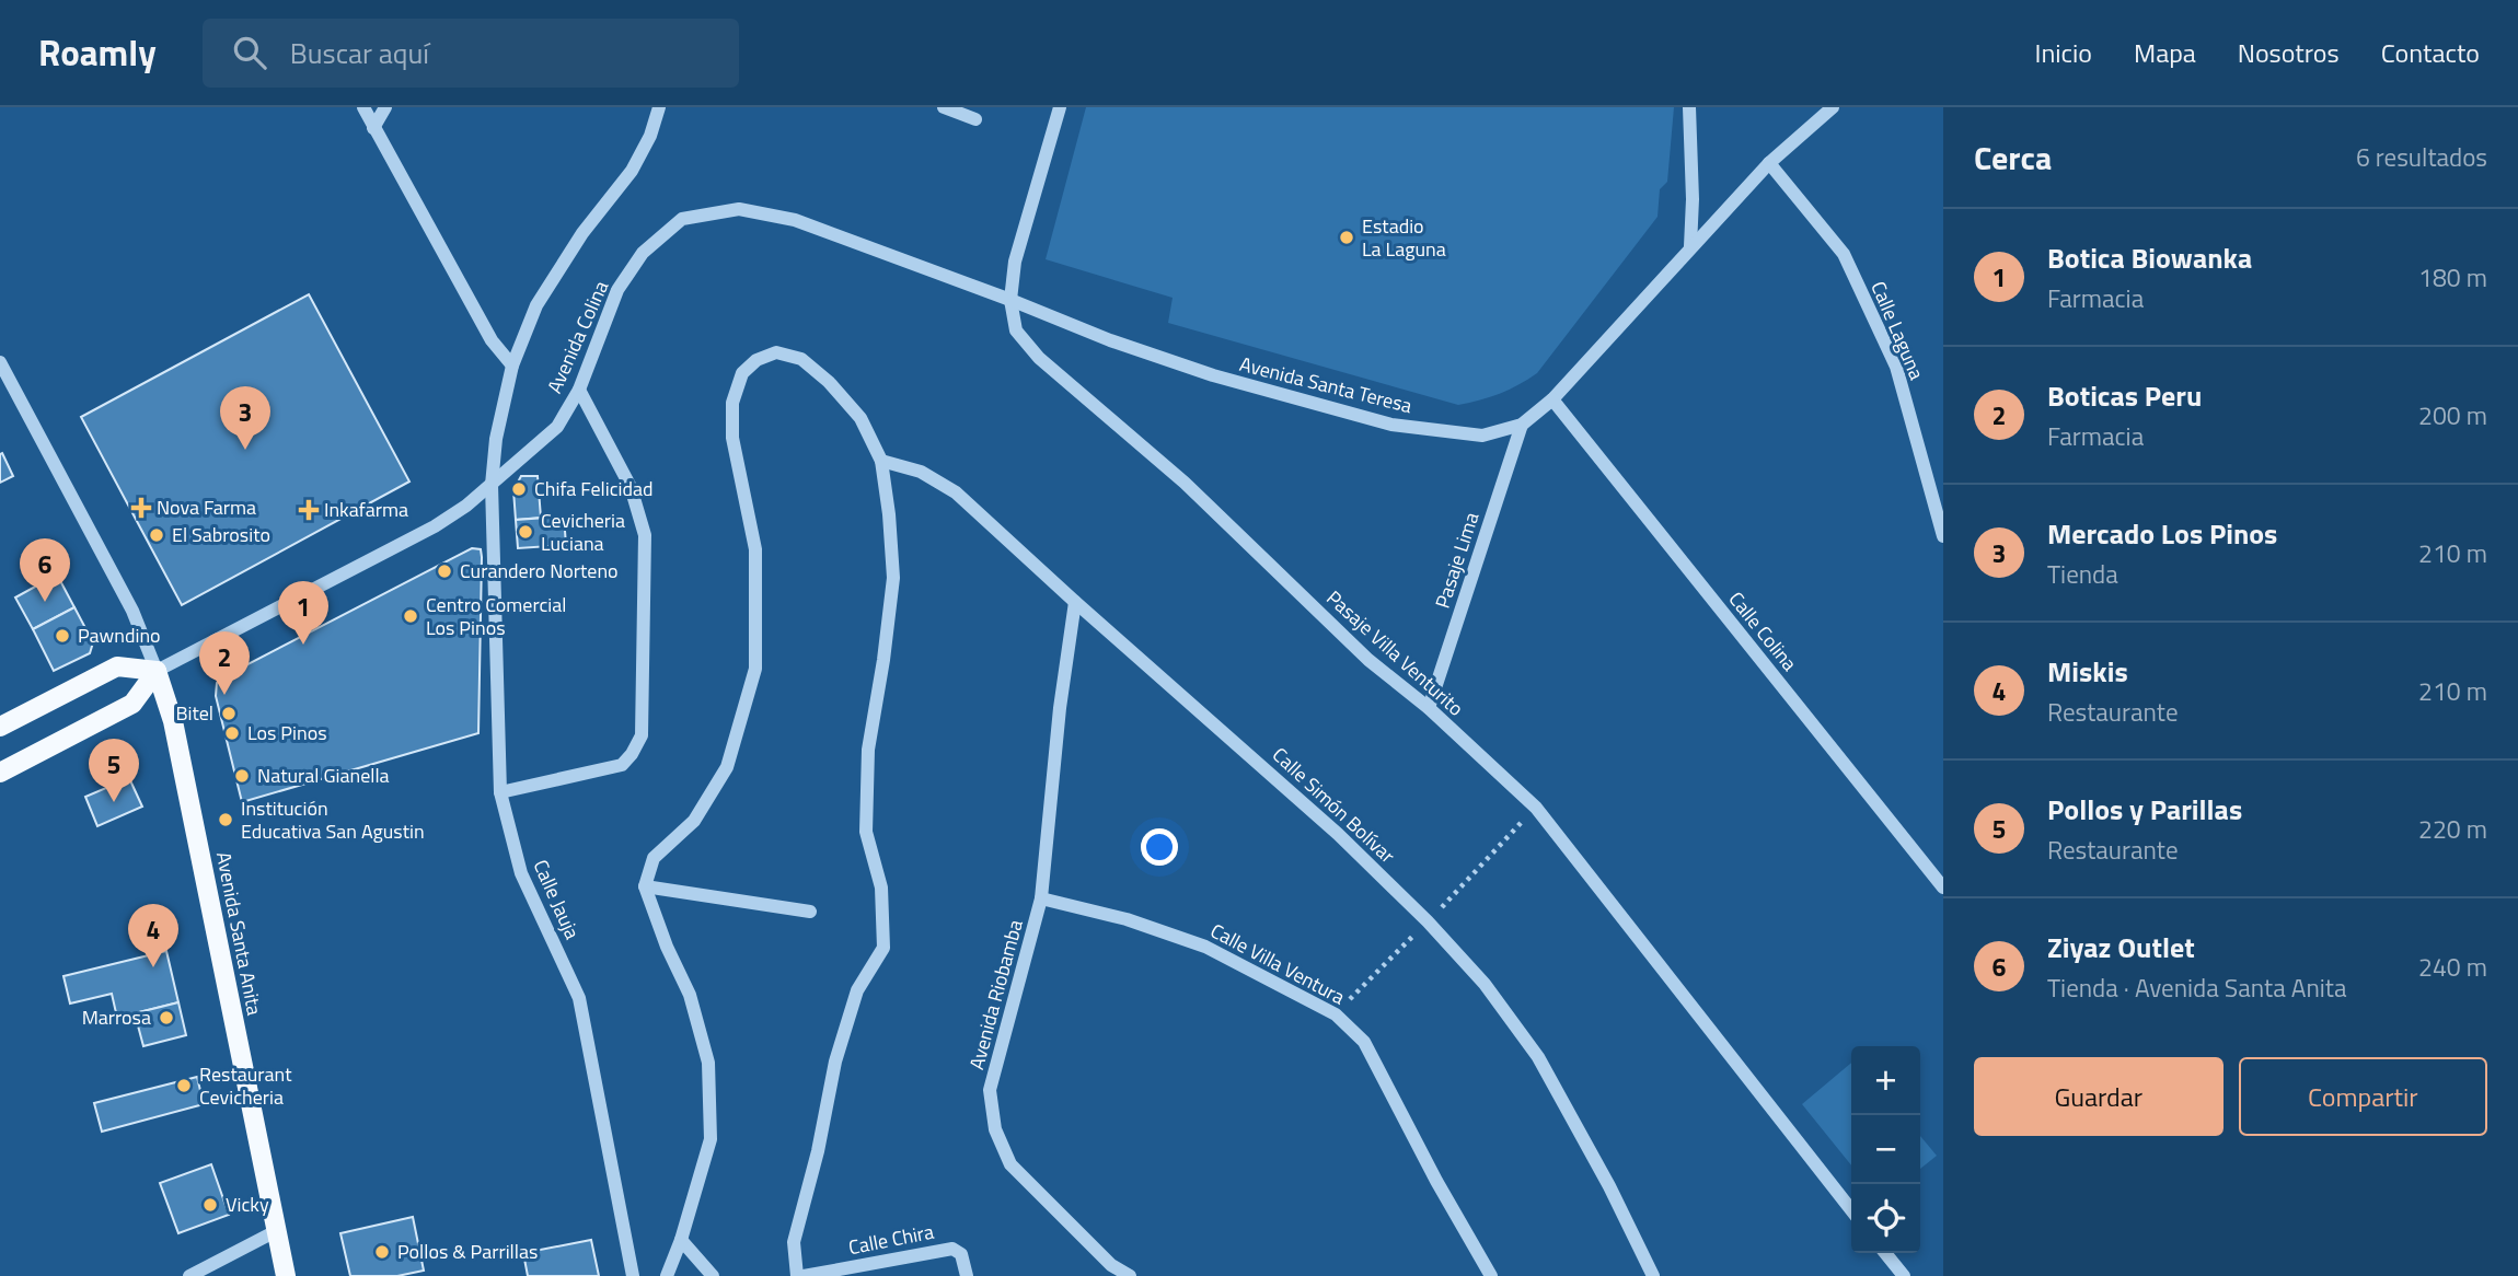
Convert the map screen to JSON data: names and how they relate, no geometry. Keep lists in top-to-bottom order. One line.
{"streets":{"main road":["Avenida Santa Anita"],"street":["Calle Laguna","Avenida Colina","Avenida Santa Teresa","Pasaje Lima","Calle Colina","Pasaje Villa Venturito","Calle Simón Bolívar","Calle Jauja","Calle Villa Ventura","Avenida Riobamba","Calle Chira"]},"crossings":[["Calle Laguna","Avenida Santa Teresa"],["Avenida Colina","Avenida Santa Teresa"],["Avenida Colina","Pasaje Villa Venturito"],["Avenida Colina","Calle Jauja"],["Avenida Colina","Avenida Santa Anita"],["Avenida Santa Teresa","Pasaje Lima"],["Avenida Santa Teresa","Calle Colina"],["Avenida Santa Teresa","Pasaje Villa Venturito"],["Pasaje Lima","Pasaje Villa Venturito"],["Calle Simón Bolívar","Avenida Riobamba"],["Calle Villa Ventura","Avenida Riobamba"]],"places":{"other":["Estadio La Laguna","Chifa Felicidad","Cevicheria Luciana","El Sabrosito","Curandero Norteno","Centro Comercial Los Pinos","Pawndino","Bitel","Los Pinos","Natural Gianella","Institución Educativa San Agustin","Marrosa","Restaurant Cevicheria","Vicky","Pollos & Parrillas"],"health":["Nova Farma","Inkafarma"]},"page":{"header":"Roamly","search":"Buscar aquí","nav":["Inicio","Mapa","Nosotros","Contacto"],"heading":["Cerca","6 resultados"],"list":[{"mark":"1","name":"Botica Biowanka","note":"Farmacia","value":"180 m"},{"mark":"2","name":"Boticas Peru","note":"Farmacia","value":"200 m"},{"mark":"3","name":"Mercado Los Pinos","note":"Tienda","value":"210 m"},{"mark":"4","name":"Miskis","note":"Restaurante","value":"210 m"},{"mark":"5","name":"Pollos y Parillas","note":"Restaurante","value":"220 m"},{"mark":"6","name":"Ziyaz Outlet","note":"Tienda · Avenida Santa Anita","value":"240 m"}],"pins":["3","6","1","2","5","4"],"buttons":["Guardar","Compartir"],"map_buttons":["+","−"]}}
